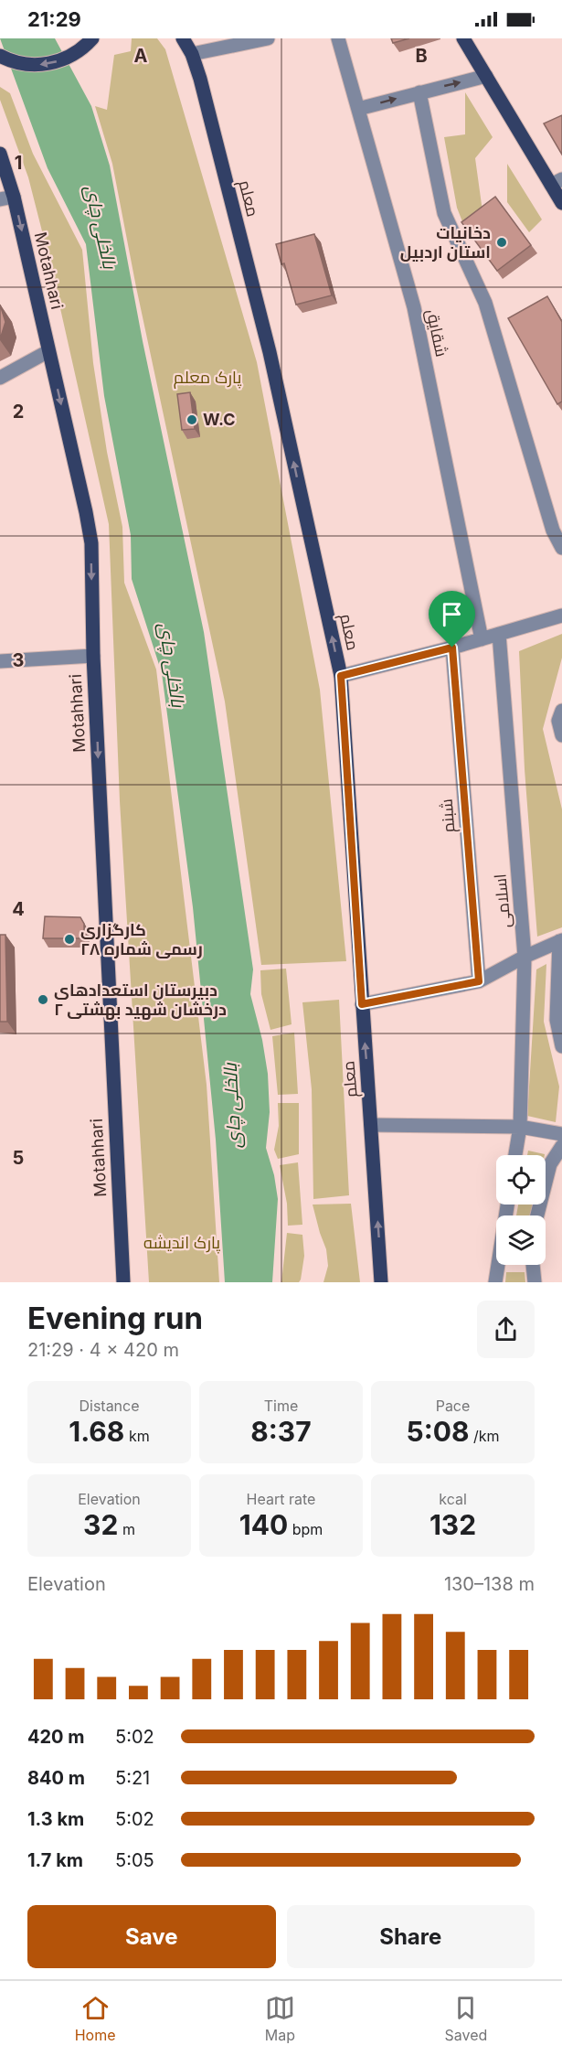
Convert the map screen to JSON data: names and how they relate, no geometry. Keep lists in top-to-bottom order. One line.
{"streets":{"main road":["معلم","Motahhari"],"street":["شقایق","شبنم","اسلامی"]},"one_way":["معلم","Motahhari"],"water":["بالخلی چای"],"parks":["پارک معلم","پارک اندیشه"],"places":["دخانیات استان اردبیل","W.C","کارگزاری رسمی شماره ۲۸","دبیرستان استعدادهای درخشان شهید بهشتی ۲"],"page":{"status":"21:29","heading":["Evening run","21:29 · 4 × 420 m"],"stats":[["Distance","1.68 km"],["Time","8:37"],["Pace","5:08 /km"],["Elevation","32 m"],["Heart rate","140 bpm"],["kcal","132"]],"chart":["Elevation","130–138 m"],"list":[{"name":"420 m","note":"5:02"},{"name":"840 m","note":"5:21"},{"name":"1.3 km","note":"5:02"},{"name":"1.7 km","note":"5:05"}],"buttons":["Save","Share"],"tabs":["Home","Map","Saved"]},"grid":{"columns":["A","B"],"rows":["1","2","3","4","5"]}}
